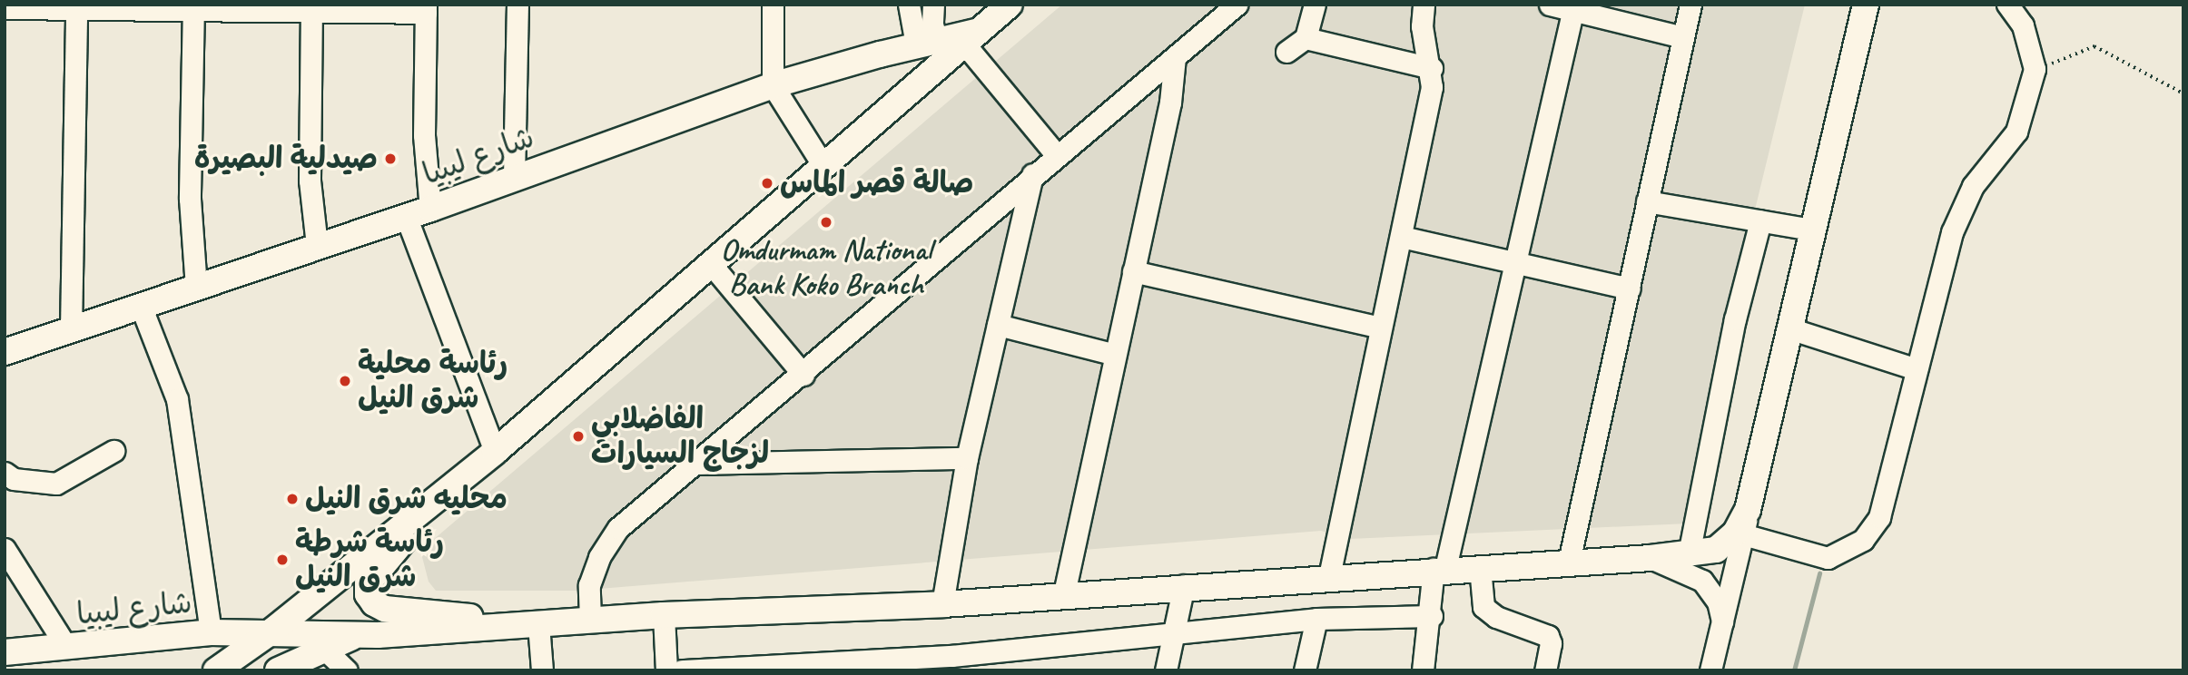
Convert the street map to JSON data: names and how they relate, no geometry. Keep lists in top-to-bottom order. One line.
{"streets":{"main road":["شارع ليبيا"]},"places":["صيدلية البصيرة","صالة قصر الماس","Omdurmam National Bank Koko Branch","رئاسة محلية شرق النيل","الفاضلابي لزجاج السيارات","محليه شرق النيل","رئاسة شرطة شرق النيل"]}
